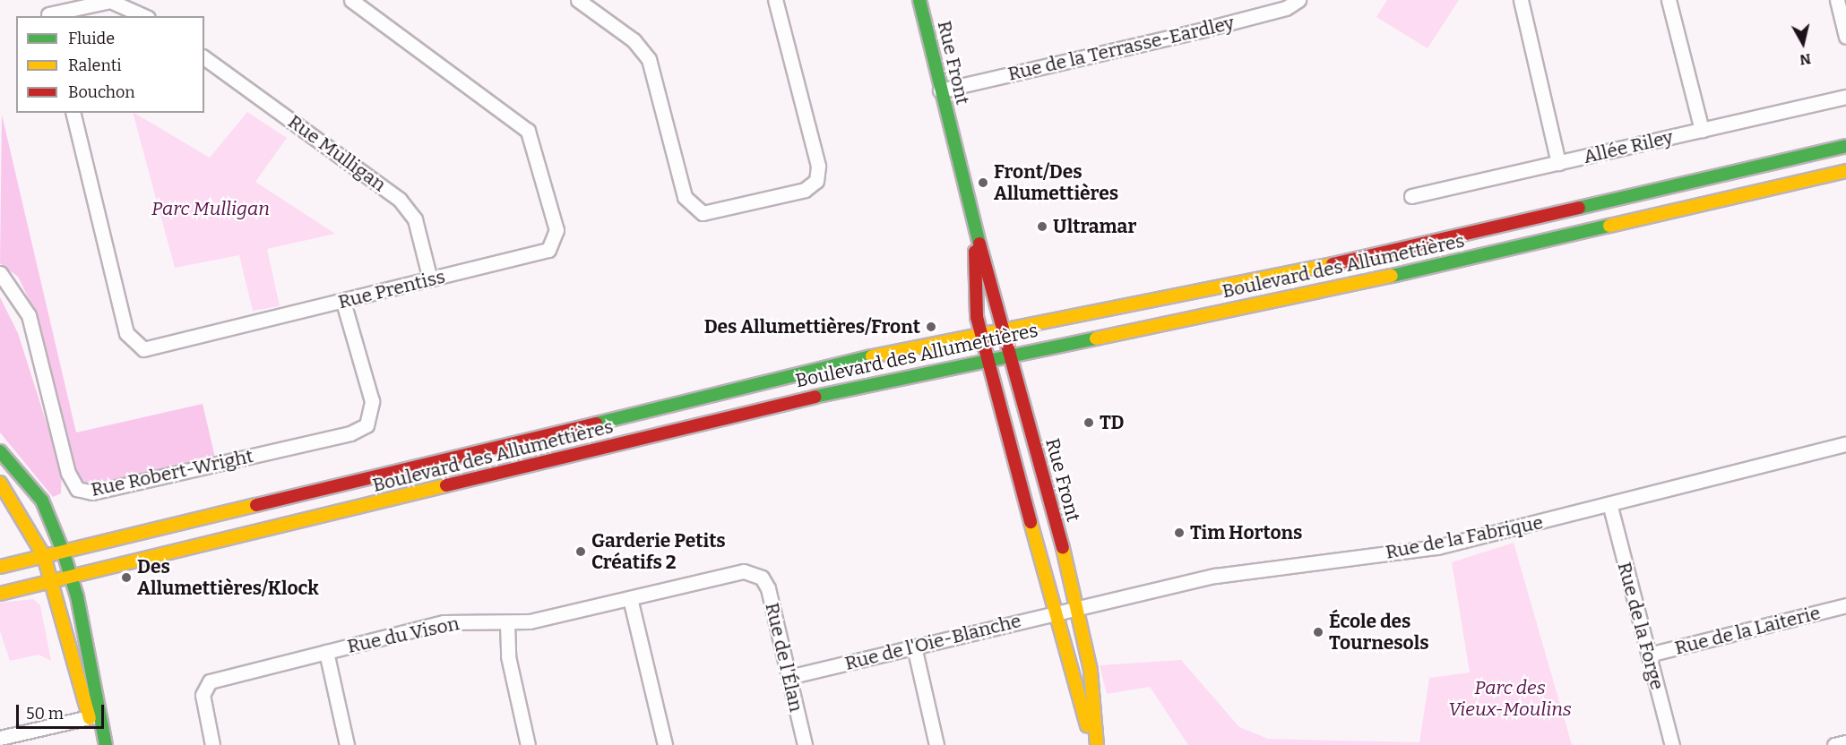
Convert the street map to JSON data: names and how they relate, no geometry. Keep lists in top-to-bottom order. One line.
{"streets":{"main road":["Rue Front","Boulevard des Allumettières"],"street":["Rue de la Terrasse-Eardley","Allée Riley","Rue Mulligan","Rue Prentiss","Rue Robert-Wright","Rue de la Fabrique","Rue de la Forge","Rue de la Laiterie","Rue du Vison","Rue de l'Oie-Blanche","Rue de l'Élan"]},"crossings":[["Rue de la Terrasse-Eardley","Rue Front"],["Rue Front","Boulevard des Allumettières"],["Rue Front","Rue de la Fabrique"],["Rue Front","Rue de l'Oie-Blanche"],["Rue Mulligan","Rue Prentiss"],["Rue Prentiss","Rue Robert-Wright"],["Rue de la Fabrique","Rue de la Forge"],["Rue de la Fabrique","Rue de l'Oie-Blanche"],["Rue de la Forge","Rue de la Laiterie"],["Rue du Vison","Rue de l'Élan"],["Rue de l'Oie-Blanche","Rue de l'Élan"]],"parks":["Parc Mulligan","Parc des Vieux-Moulins"],"places":["Front/Des Allumettières","Ultramar","Des Allumettières/Front","TD","Tim Hortons","Garderie Petits Créatifs 2","Des Allumettières/Klock","École des Tournesols"],"legend":["Fluide","Ralenti","Bouchon"],"scale_bar":"50 m","north":"bottom"}
